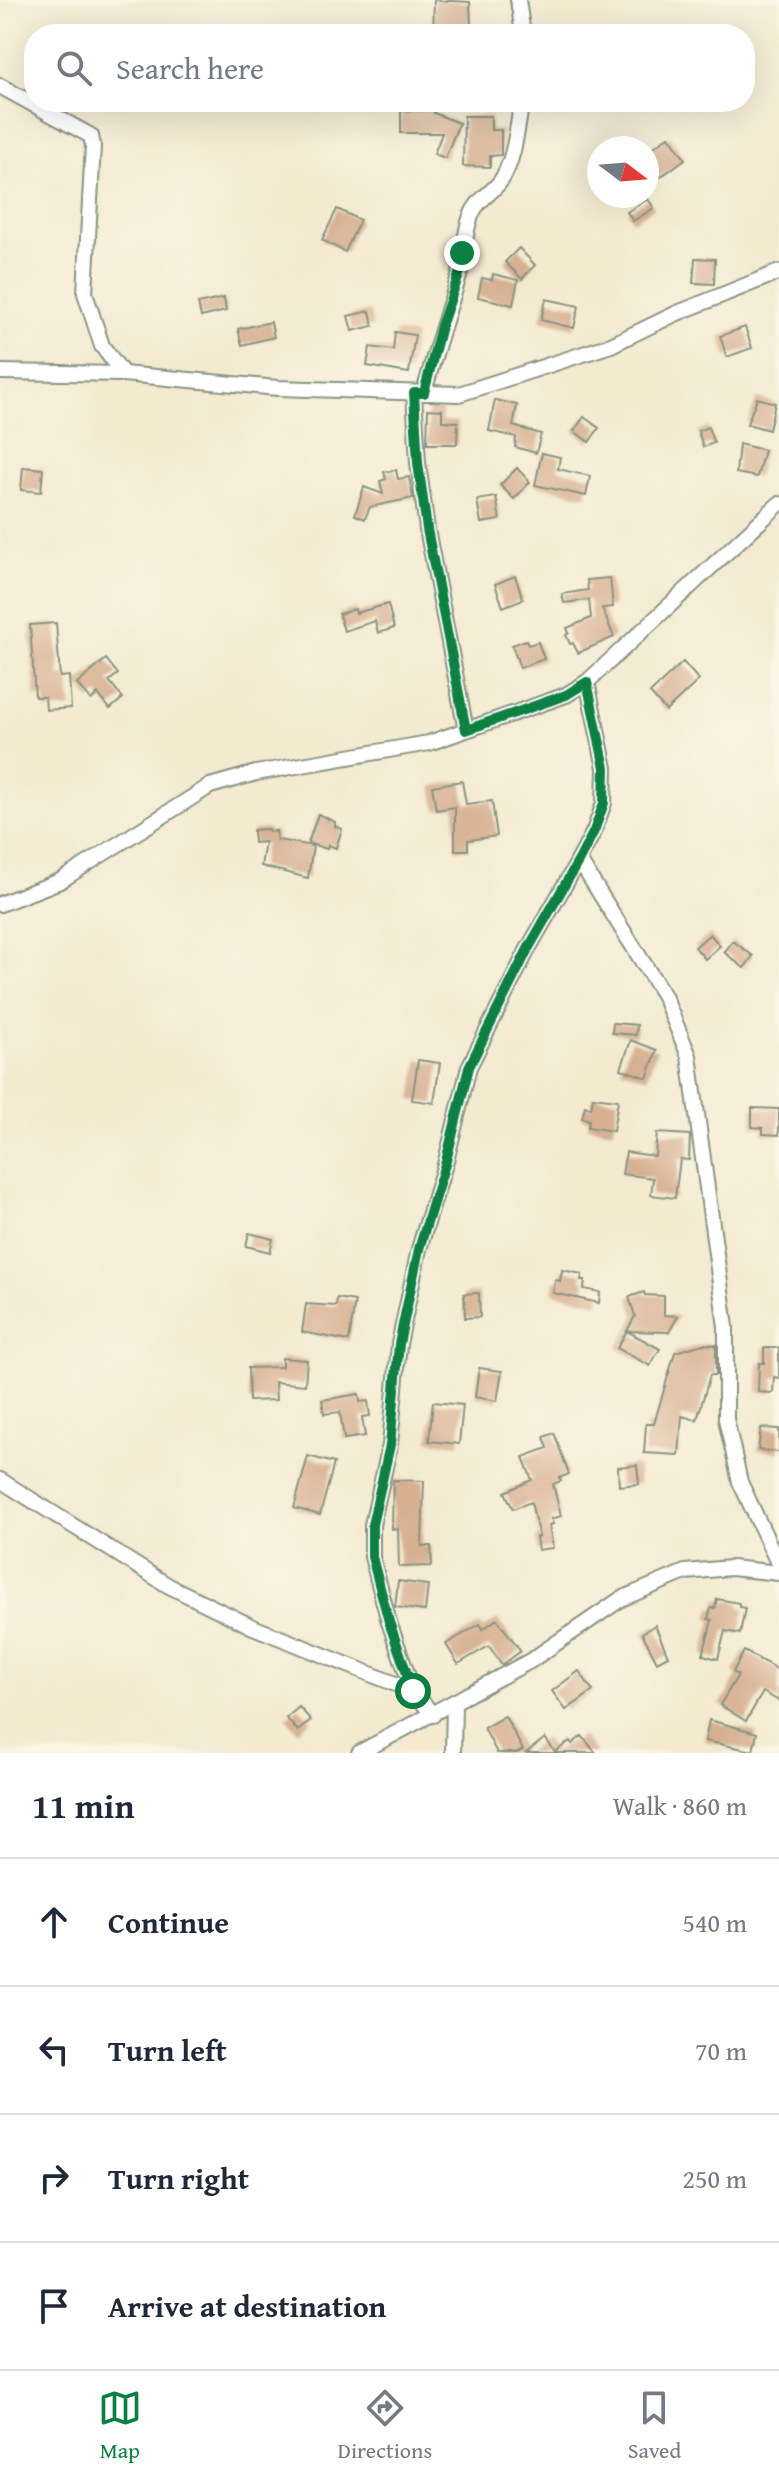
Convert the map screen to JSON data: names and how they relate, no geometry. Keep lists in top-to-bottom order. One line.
{"north":"right","page":{"search":"Search here","heading":["11 min","Walk · 860 m"],"list":[["Continue","540 m"],["Turn left","70 m"],["Turn right","250 m"],"Arrive at destination"],"nav":["Map","Directions","Saved"]}}
